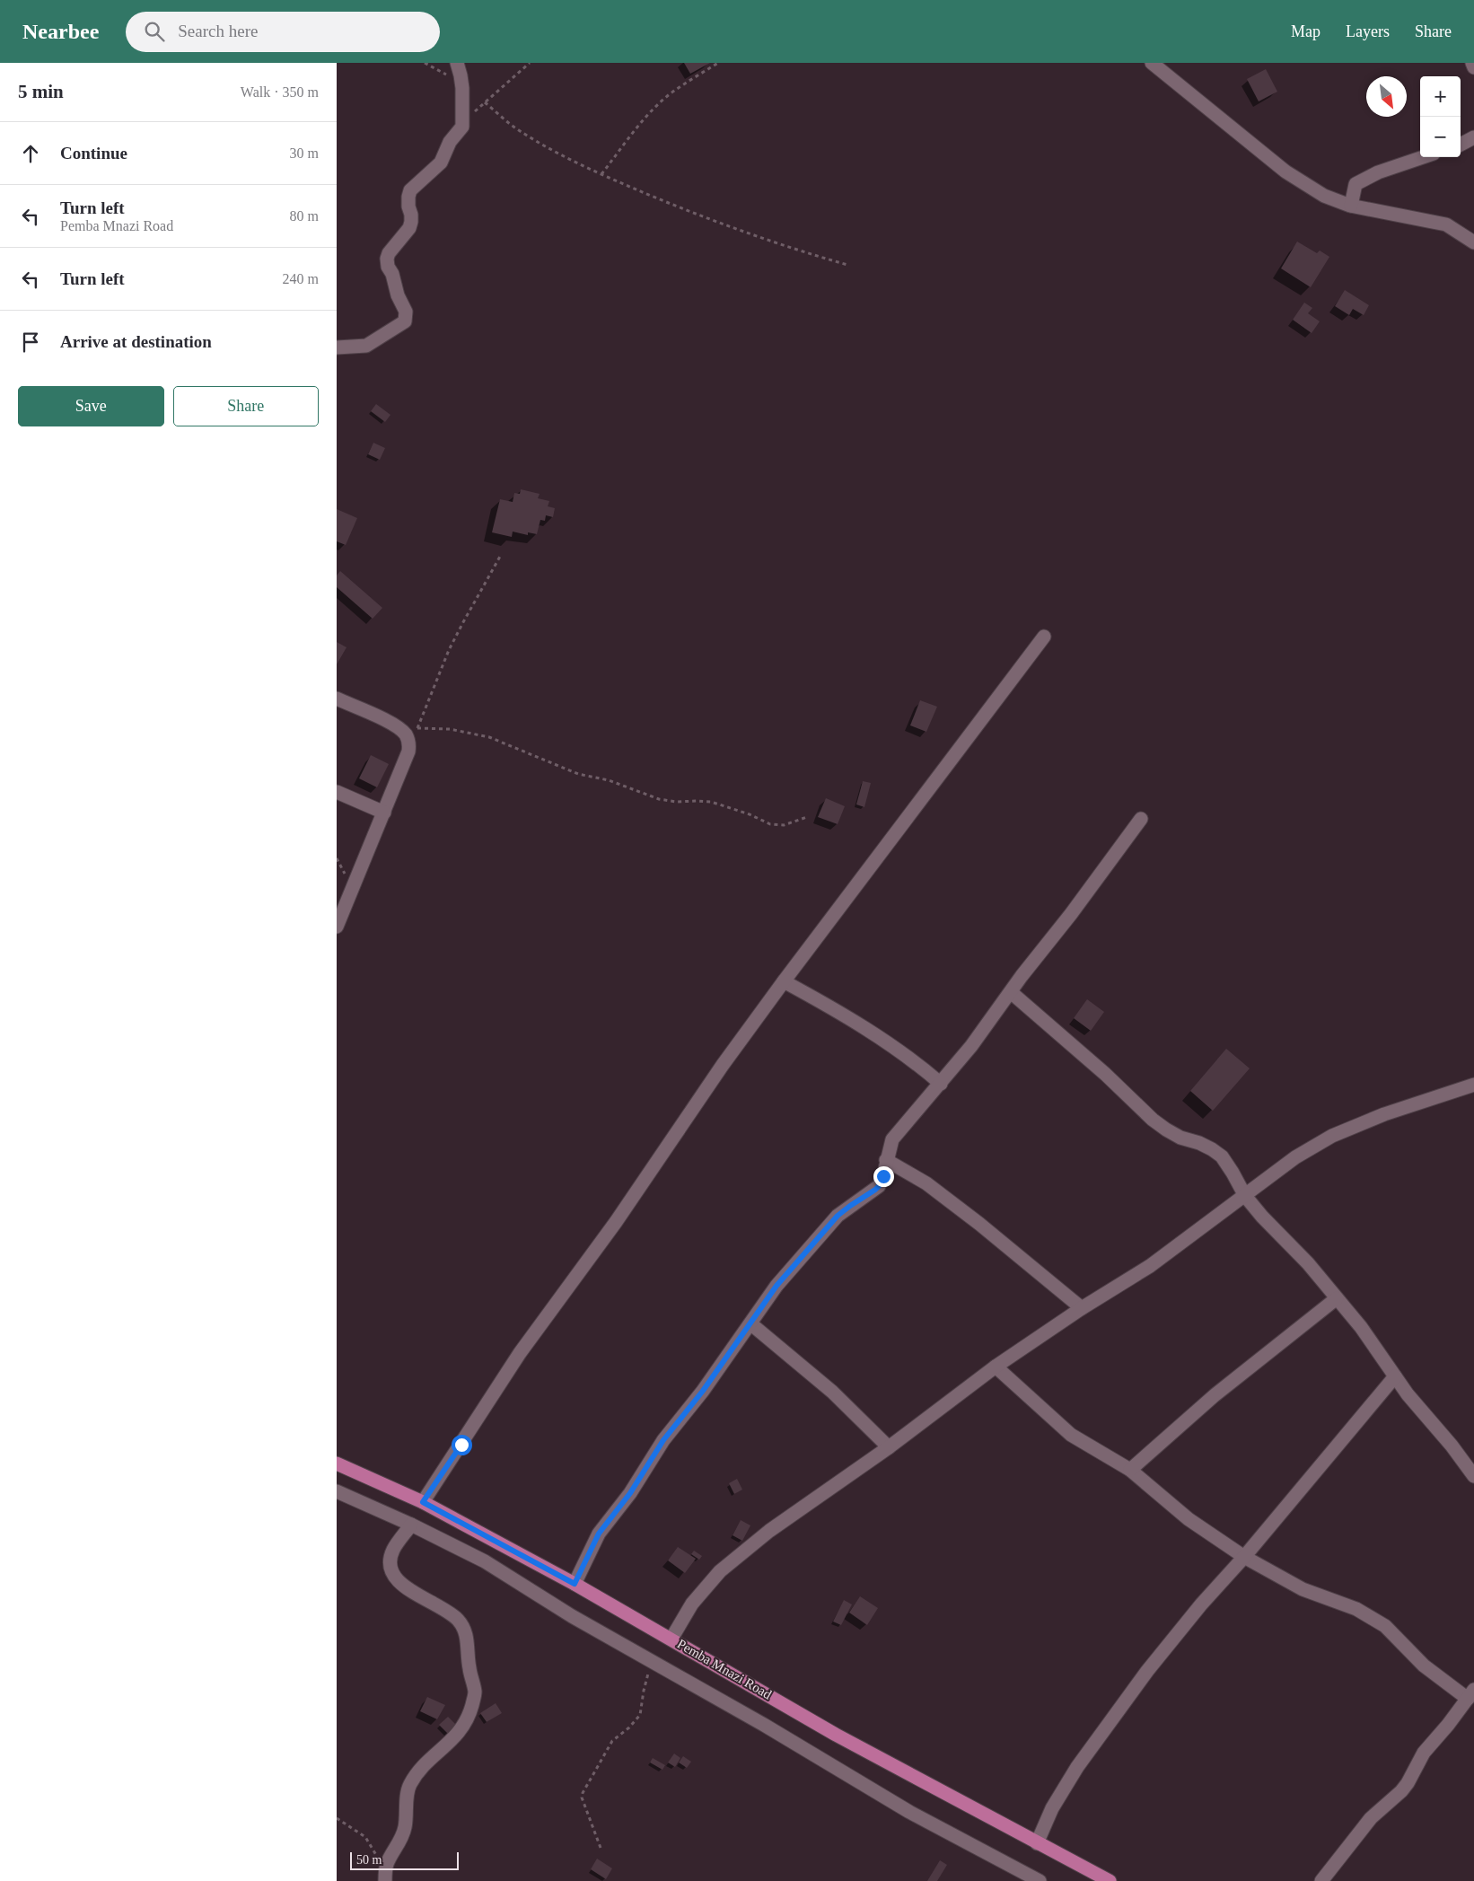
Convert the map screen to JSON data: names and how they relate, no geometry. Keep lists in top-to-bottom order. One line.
{"streets":{"main road":["Pemba Mnazi Road"]},"scale_bar":"50 m","north":"bottom right","page":{"header":"Nearbee","search":"Search here","nav":["Map","Layers","Share"],"heading":["5 min","Walk · 350 m"],"map_buttons":["+","−"],"list":[["Continue","30 m"],["Turn left","Pemba Mnazi Road","80 m"],["Turn left","240 m"],"Arrive at destination"],"buttons":["Save","Share"],"scale":"50 m"}}
